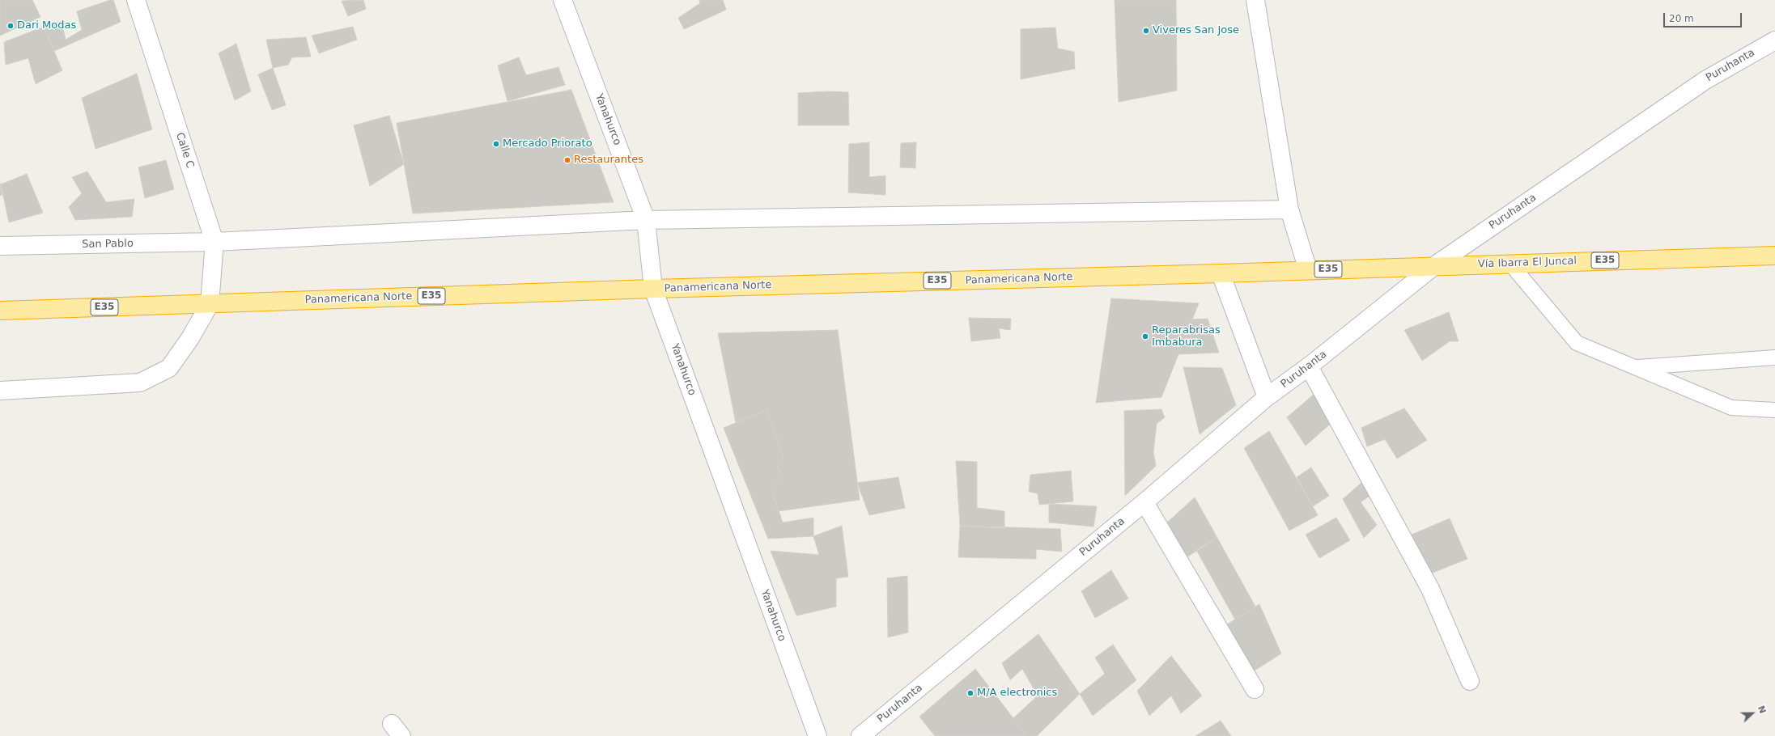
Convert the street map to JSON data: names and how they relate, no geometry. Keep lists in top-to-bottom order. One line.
{"streets":{"highway":["E35","Vía Ibarra El Juncal","Panamericana Norte"],"street":["Puruhanta","Yanahurco","Calle C","San Pablo"]},"crossings":[["Puruhanta","Vía Ibarra El Juncal"],["Puruhanta","Panamericana Norte"],["Yanahurco","San Pablo"],["Yanahurco","Panamericana Norte"],["Calle C","San Pablo"],["Calle C","Panamericana Norte"],["Vía Ibarra El Juncal","Panamericana Norte"]],"places":["Dari Modas","Viveres San Jose","Mercado Priorato","Restaurantes","Reparabrisas Imbabura","M/A electronics"],"scale_bar":"20 m","north":"right"}
